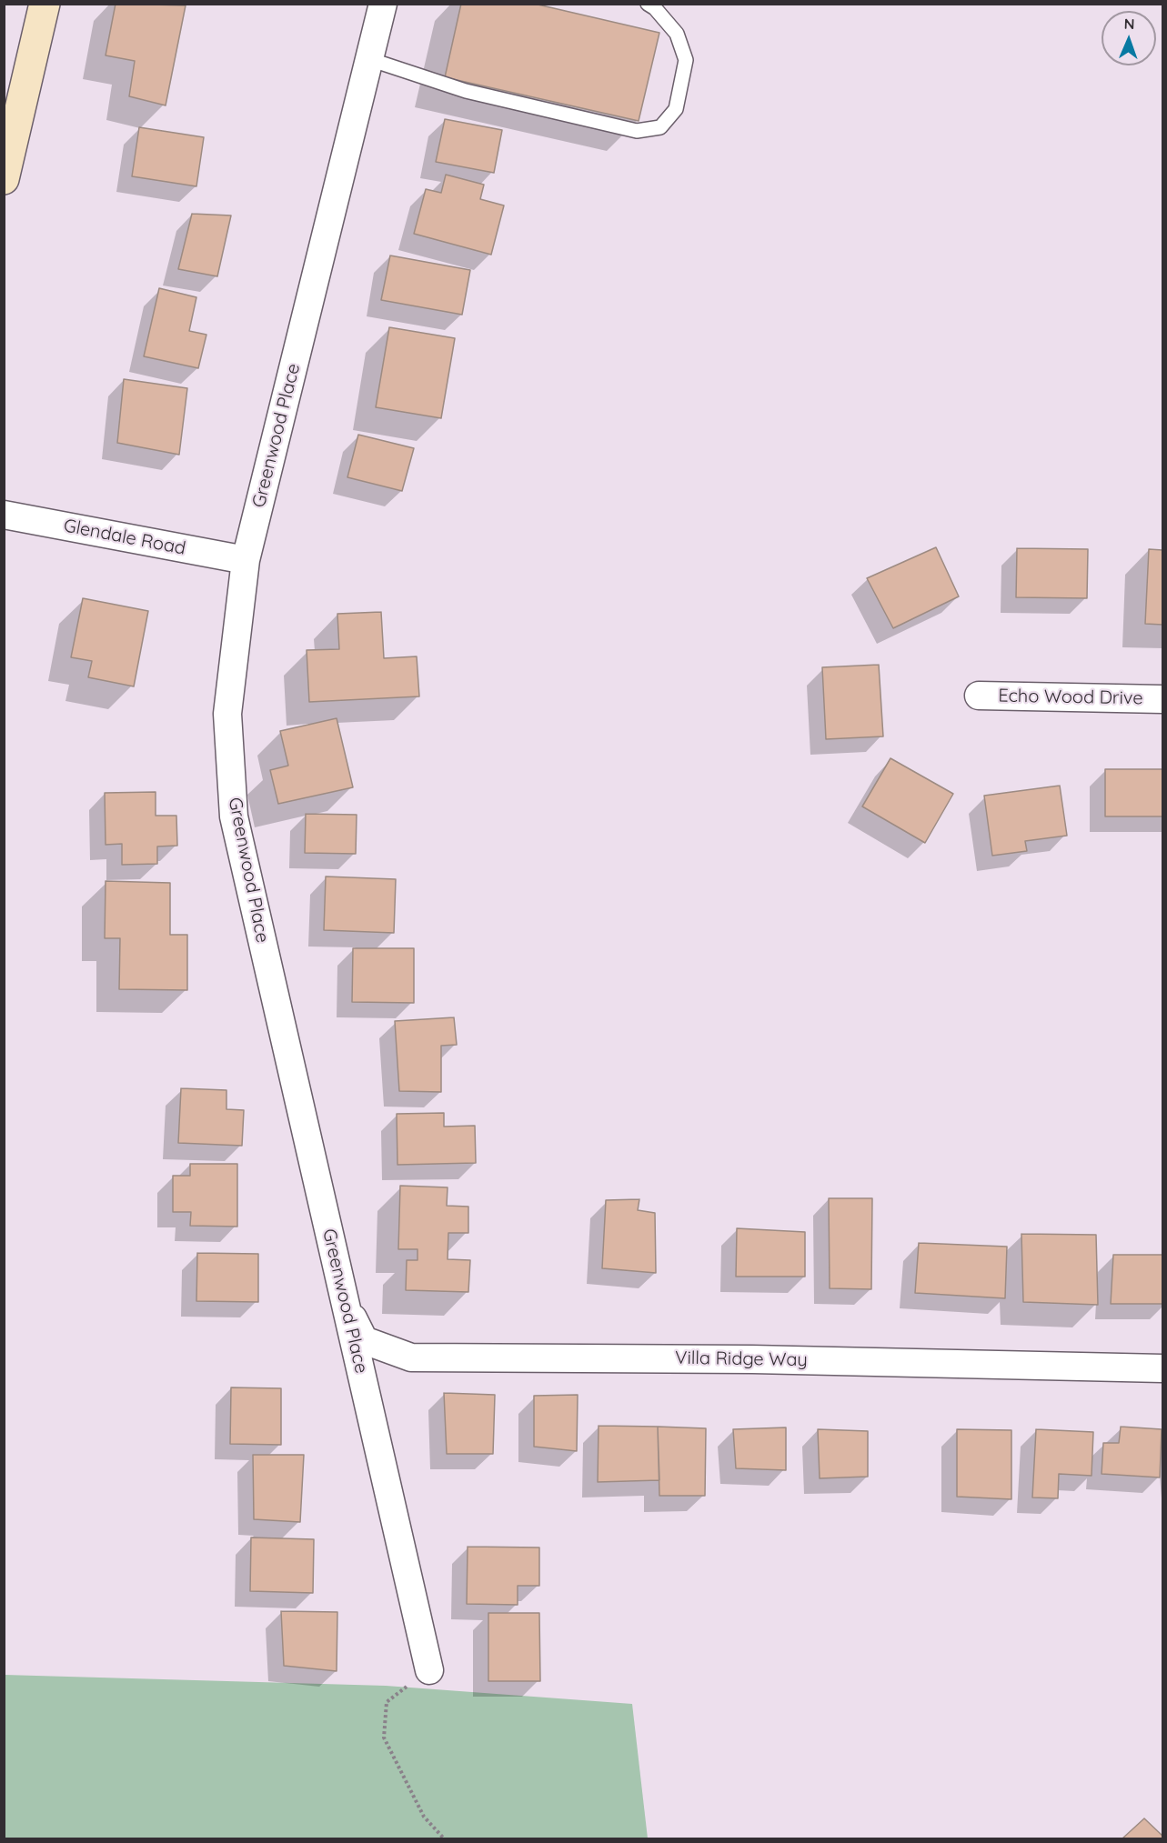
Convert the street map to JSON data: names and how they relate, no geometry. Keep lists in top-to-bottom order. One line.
{"streets":{"street":["Greenwood Place","Glendale Road","Echo Wood Drive","Villa Ridge Way"]},"crossings":[["Greenwood Place","Glendale Road"],["Greenwood Place","Villa Ridge Way"]],"north":"top"}
